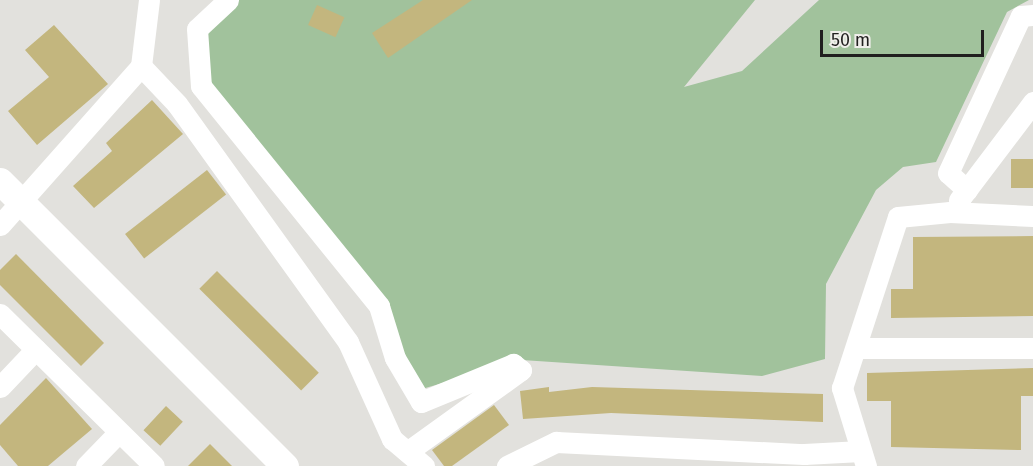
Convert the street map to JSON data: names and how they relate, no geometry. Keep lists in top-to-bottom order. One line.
{"scale_bar":"50 m"}
